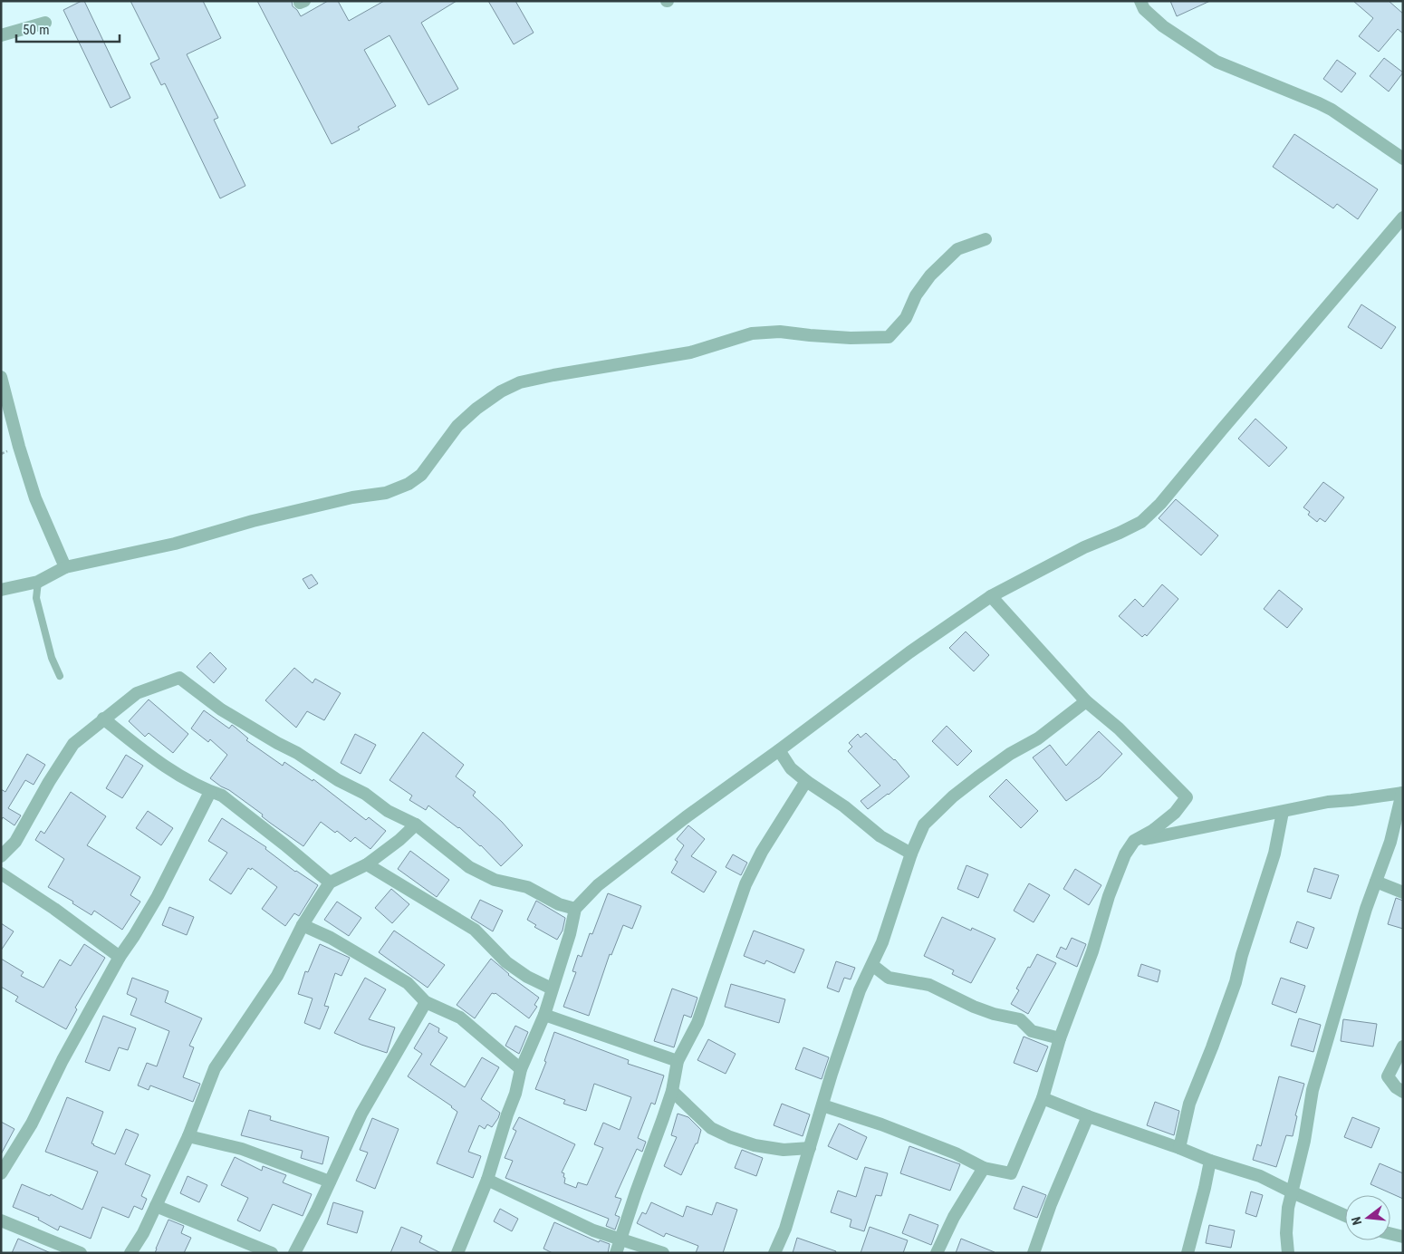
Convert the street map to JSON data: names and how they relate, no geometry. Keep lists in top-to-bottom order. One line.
{"scale_bar":"50 m","north":"left"}
